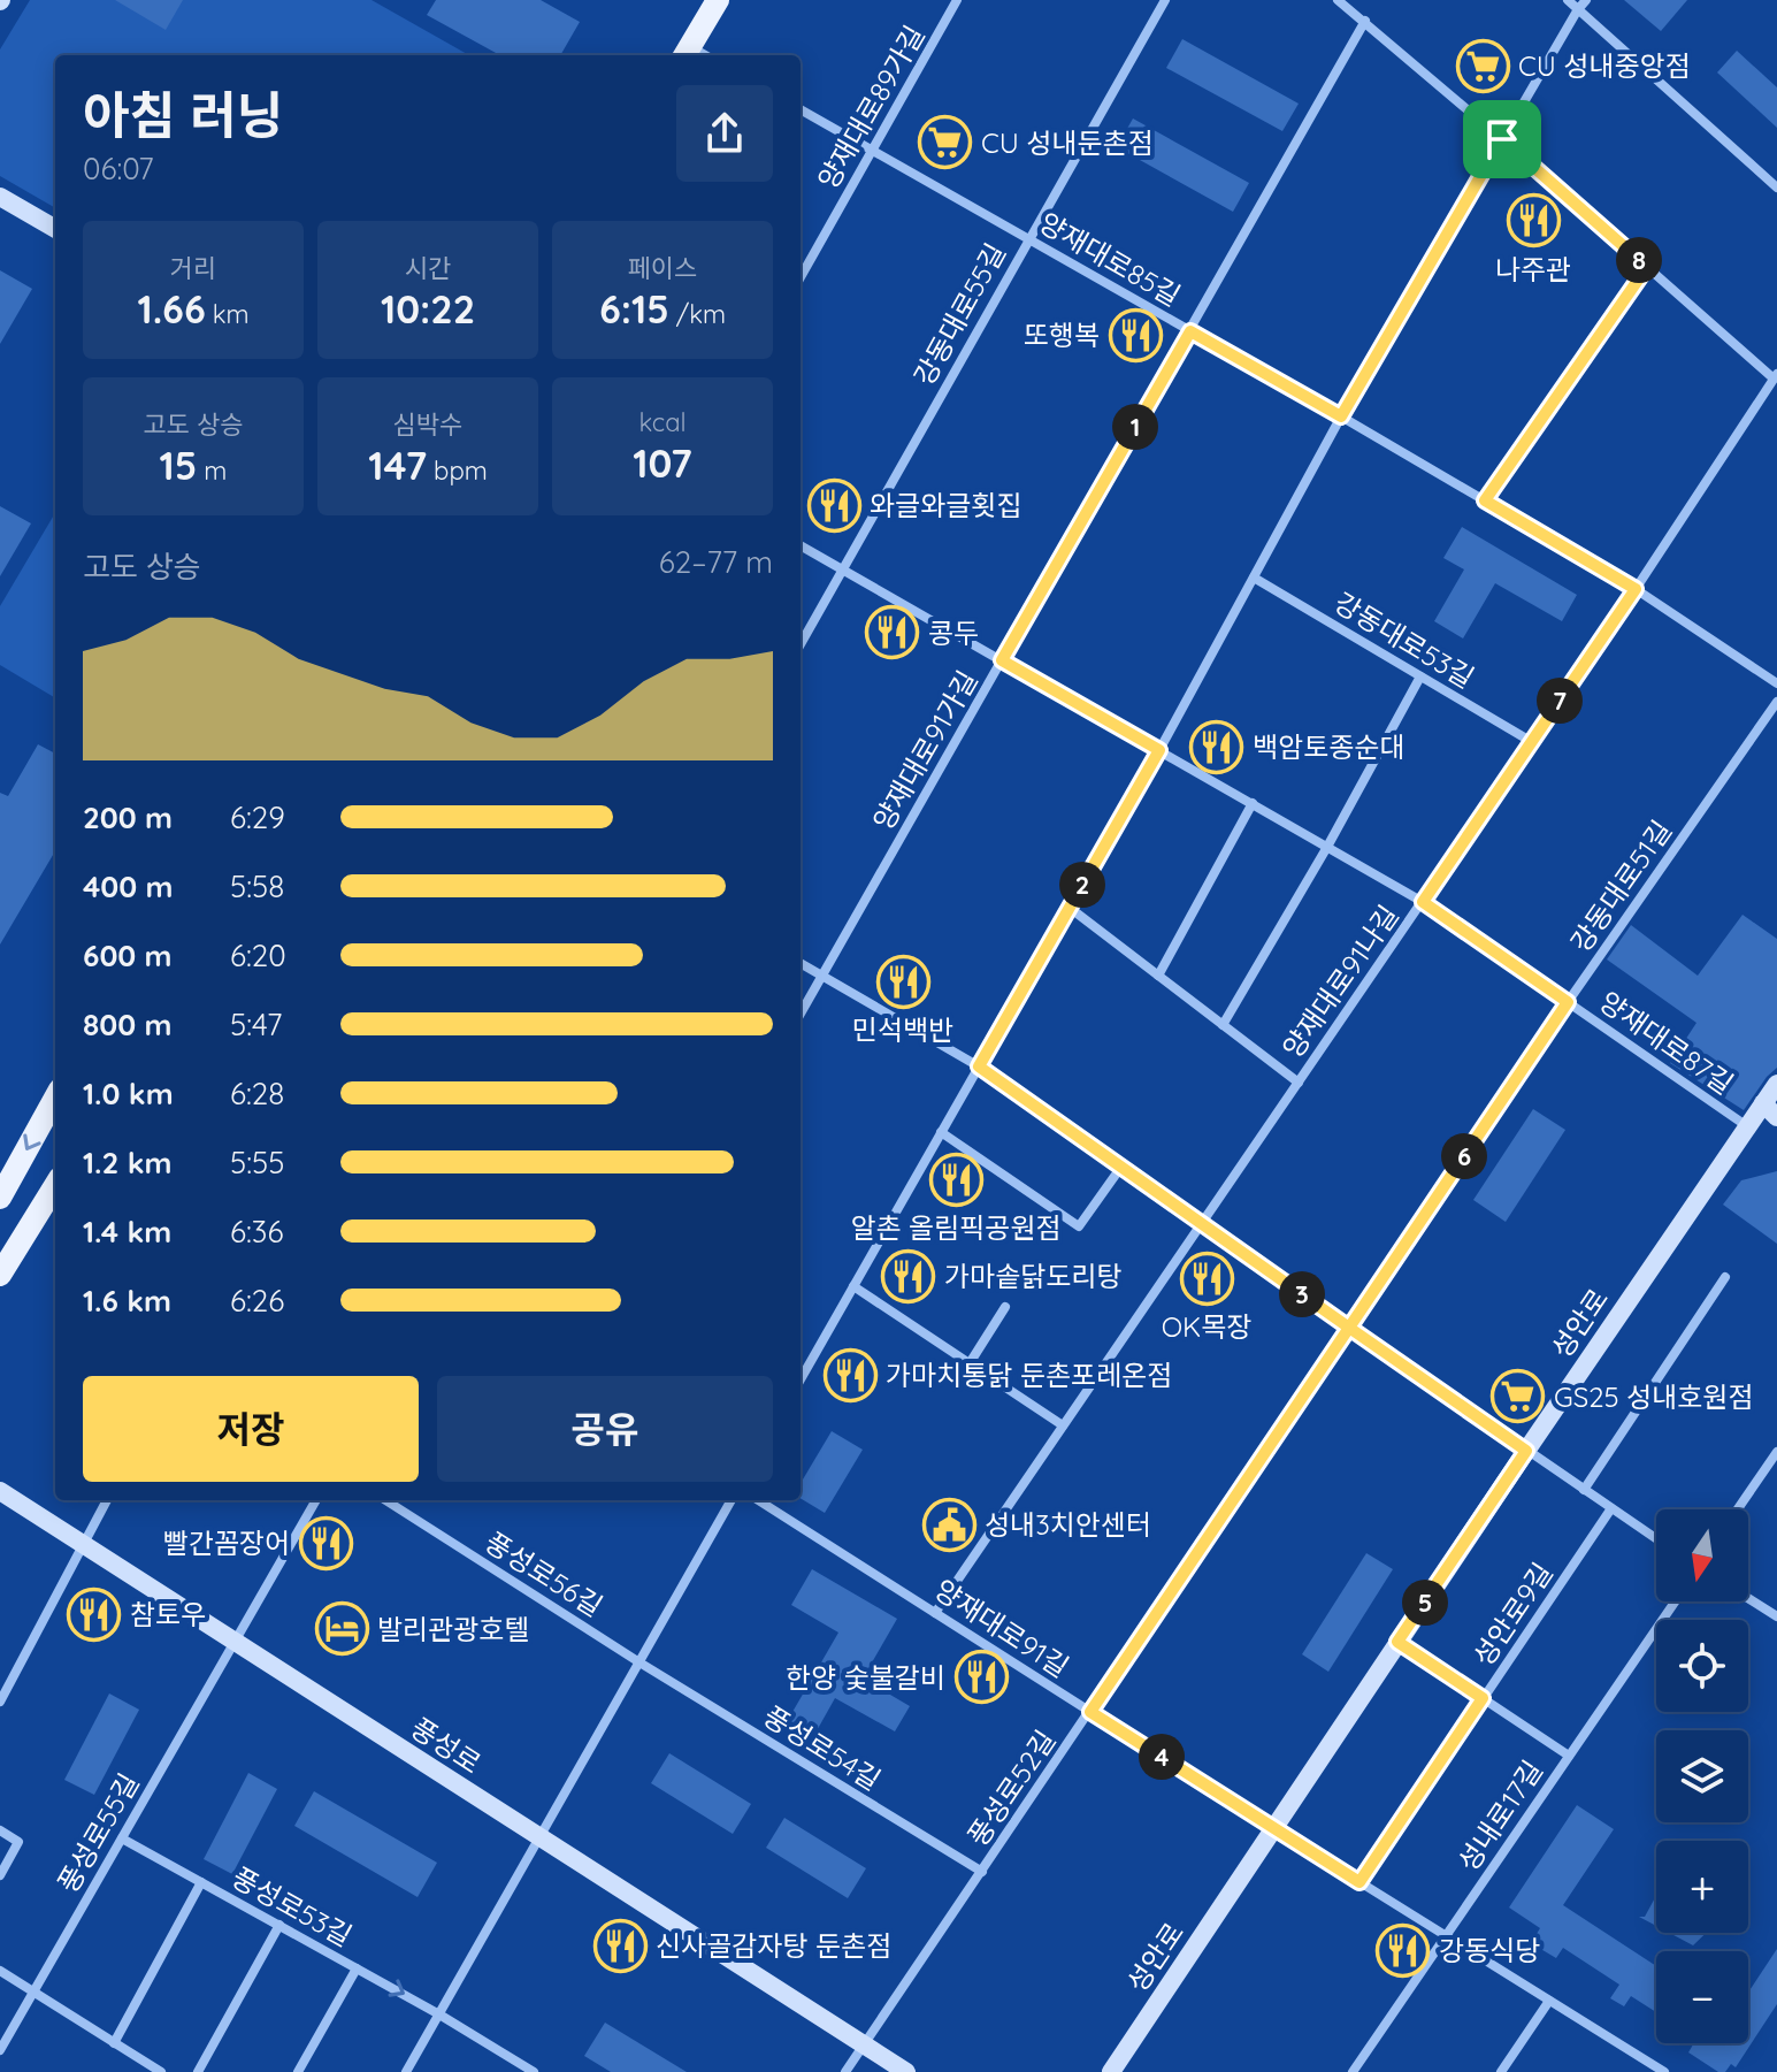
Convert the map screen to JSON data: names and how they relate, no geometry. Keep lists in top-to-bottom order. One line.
{"streets":{"street":["양재대로89가길","양재대로85길","강동대로55길","강동대로53길","양재대로91가길","강동대로51길","양재대로91나길","양재대로87길","성안로","풍성로56길","성안로9길","양재대로91길","풍성로","풍성로54길","풍성로52길","성내로17길","풍성로55길","풍성로53길"]},"crossings":[["양재대로89가길","양재대로85길"],["양재대로85길","강동대로55길"],["양재대로85길","양재대로91가길"],["양재대로85길","양재대로91나길"],["강동대로55길","양재대로87길"],["강동대로53길","양재대로91나길"],["양재대로91가길","양재대로87길"],["강동대로51길","양재대로87길"],["강동대로51길","풍성로52길"],["양재대로91나길","양재대로87길"],["양재대로91나길","양재대로91길"],["양재대로87길","성안로"],["성안로","양재대로91길"],["풍성로56길","풍성로54길"],["양재대로91길","풍성로52길"],["풍성로","풍성로52길"],["풍성로","풍성로55길"],["풍성로54길","풍성로52길"],["풍성로55길","풍성로53길"]],"places":{"supermarket":["CU 성내중앙점","CU 성내둔촌점","GS25 성내호원점"],"restaurant":["나주관","또행복","와글와글횟집","콩두","백암토종순대","민석백반","알촌 올림픽공원점","가마솥닭도리탕","OK목장","가마치통닭 둔촌포레온점","빨간꼼장어","참토우","한양 숯불갈비","신사골감자탕 둔촌점","강동식당"],"public building":["성내3치안센터"],"hotel":["발리관광호텔"]},"north":"bottom","page":{"heading":["아침 러닝","06:07"],"stats":[["거리","1.66 km"],["시간","10:22"],["페이스","6:15 /km"],["고도 상승","15 m"],["심박수","147 bpm"],["kcal","107"]],"pins":["8","1","7","2","6","3","5","4"],"chart":["고도 상승","62–77 m"],"list":[{"name":"200 m","note":"6:29"},{"name":"400 m","note":"5:58"},{"name":"600 m","note":"6:20"},{"name":"800 m","note":"5:47"},{"name":"1.0 km","note":"6:28"},{"name":"1.2 km","note":"5:55"},{"name":"1.4 km","note":"6:36"},{"name":"1.6 km","note":"6:26"}],"buttons":["저장","공유"],"map_buttons":["+","−"]}}
